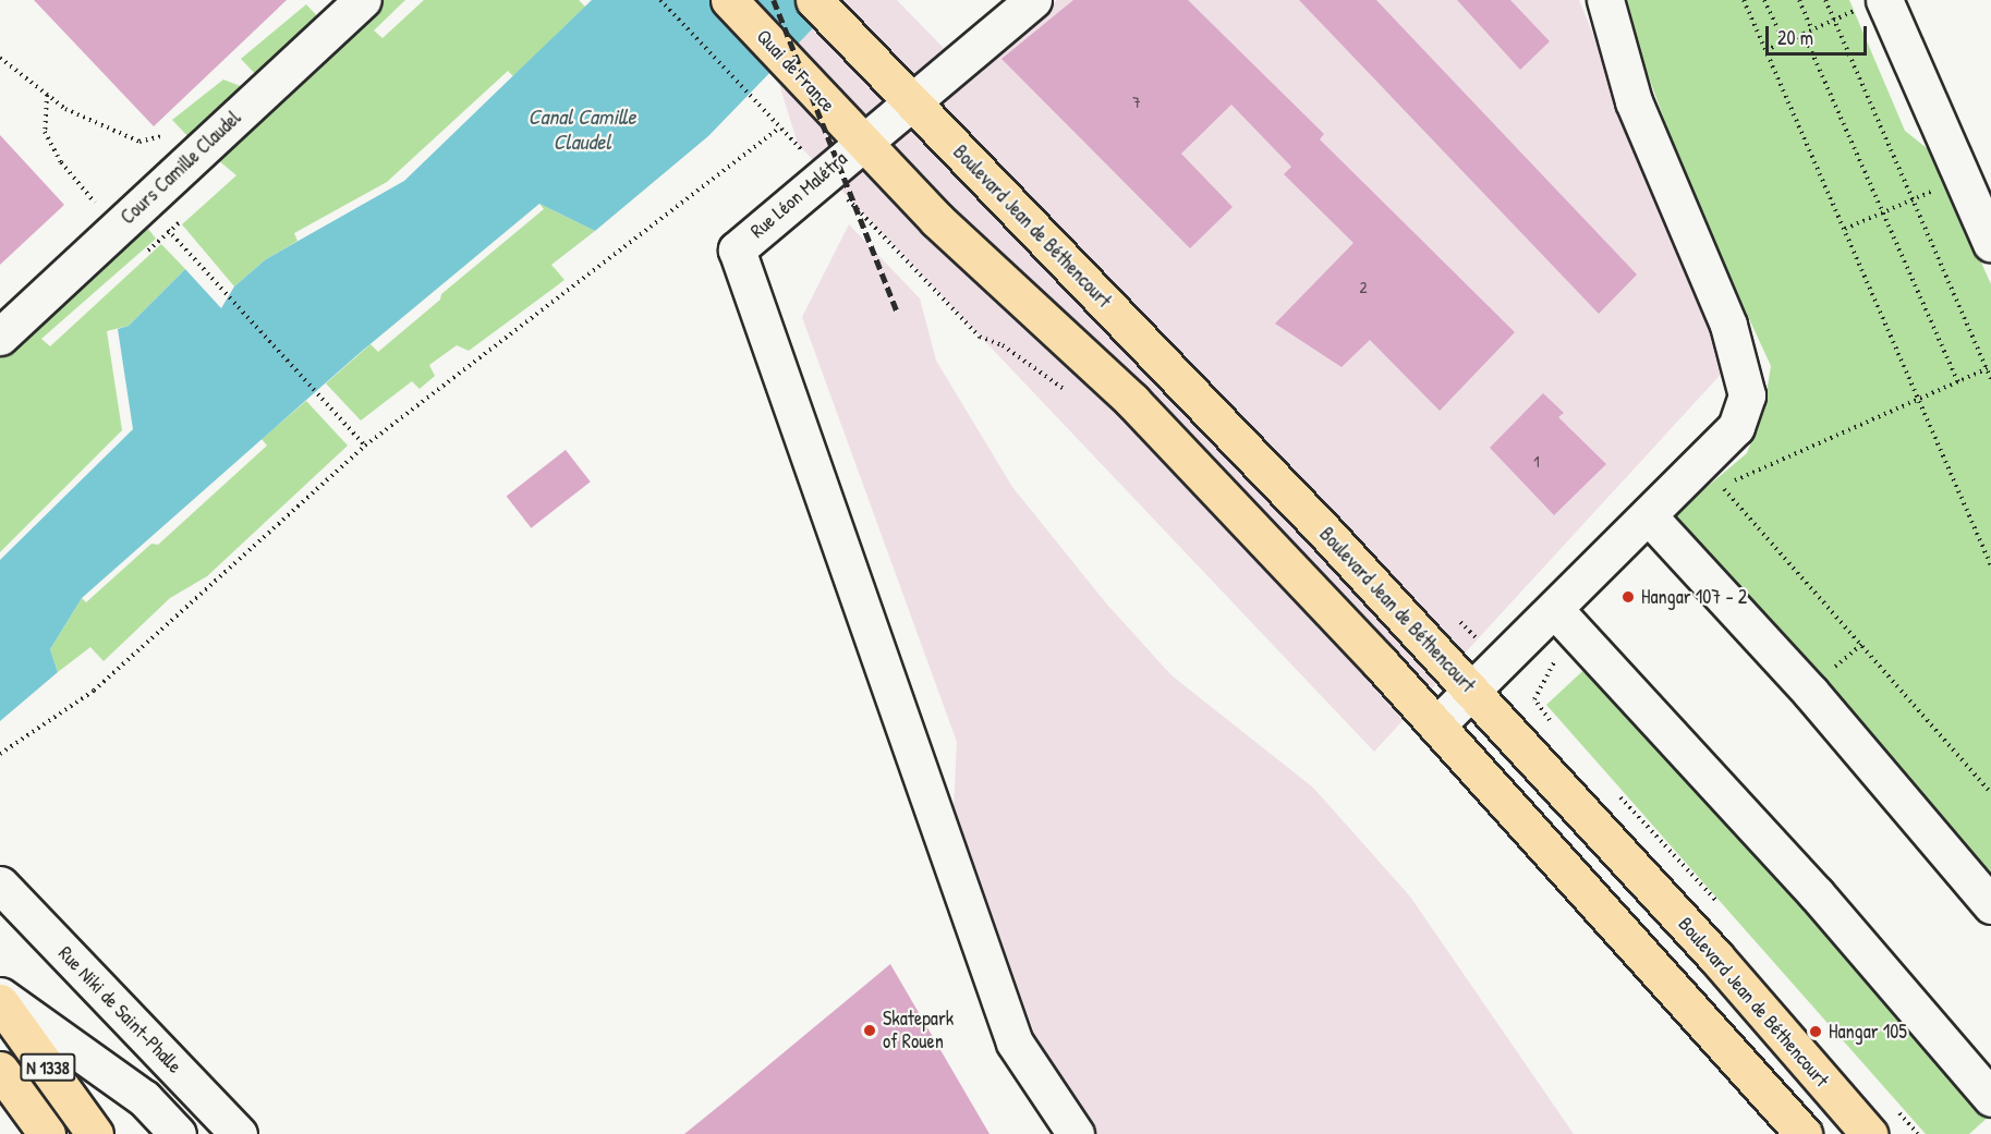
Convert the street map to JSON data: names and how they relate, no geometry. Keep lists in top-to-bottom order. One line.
{"streets":{"main road":["Quai de France","Boulevard Jean de Béthencourt","N 1338"],"street":["Cours Camille Claudel","Rue Léon Malétra","Rue Niki de Saint-Phalle"]},"crossings":[["Quai de France","Rue Léon Malétra"],["Rue Léon Malétra","Boulevard Jean de Béthencourt"]],"water":["Canal Camille Claudel"],"places":["Hangar 107 - 2","Skatepark of Rouen","Hangar 105"],"house_numbers":["7","2","1"],"scale_bar":"20 m"}
